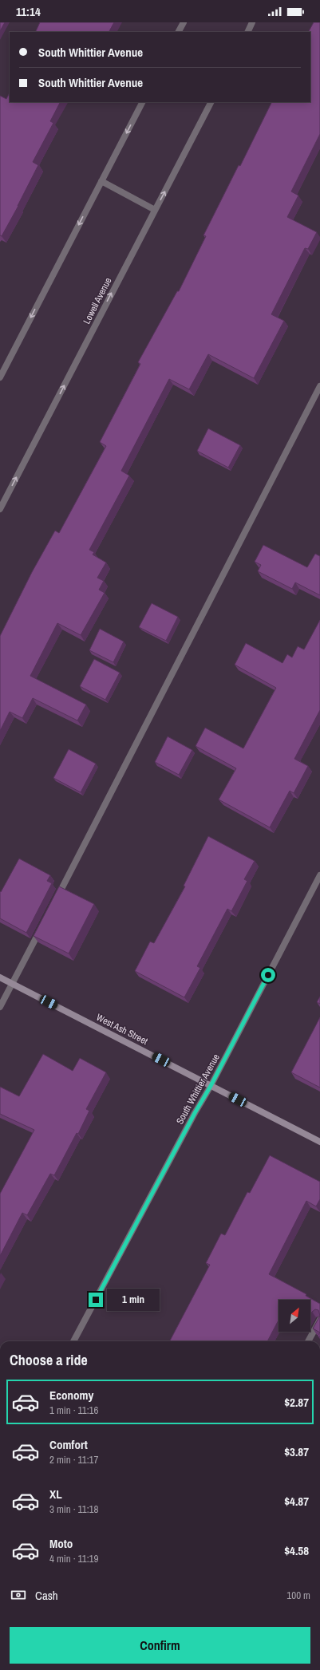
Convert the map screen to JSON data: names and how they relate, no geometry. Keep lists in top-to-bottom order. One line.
{"streets":{"street":["Lowell Avenue","West Ash Street","South Whittier Avenue"]},"crossings":[["West Ash Street","South Whittier Avenue"]],"one_way":["Lowell Avenue"],"north":"top right","page":{"status":"11:14","banner":["South Whittier Avenue","South Whittier Avenue"],"bubble":"1 min","heading":"Choose a ride","list":[{"name":"Economy","note":"1 min · 11:16","value":"$2.87"},{"name":"Comfort","note":"2 min · 11:17","value":"$3.87"},{"name":"XL","note":"3 min · 11:18","value":"$4.87"},{"name":"Moto","note":"4 min · 11:19","value":"$4.58"}],"pay":["Cash","100 m"],"buttons":"Confirm"}}
